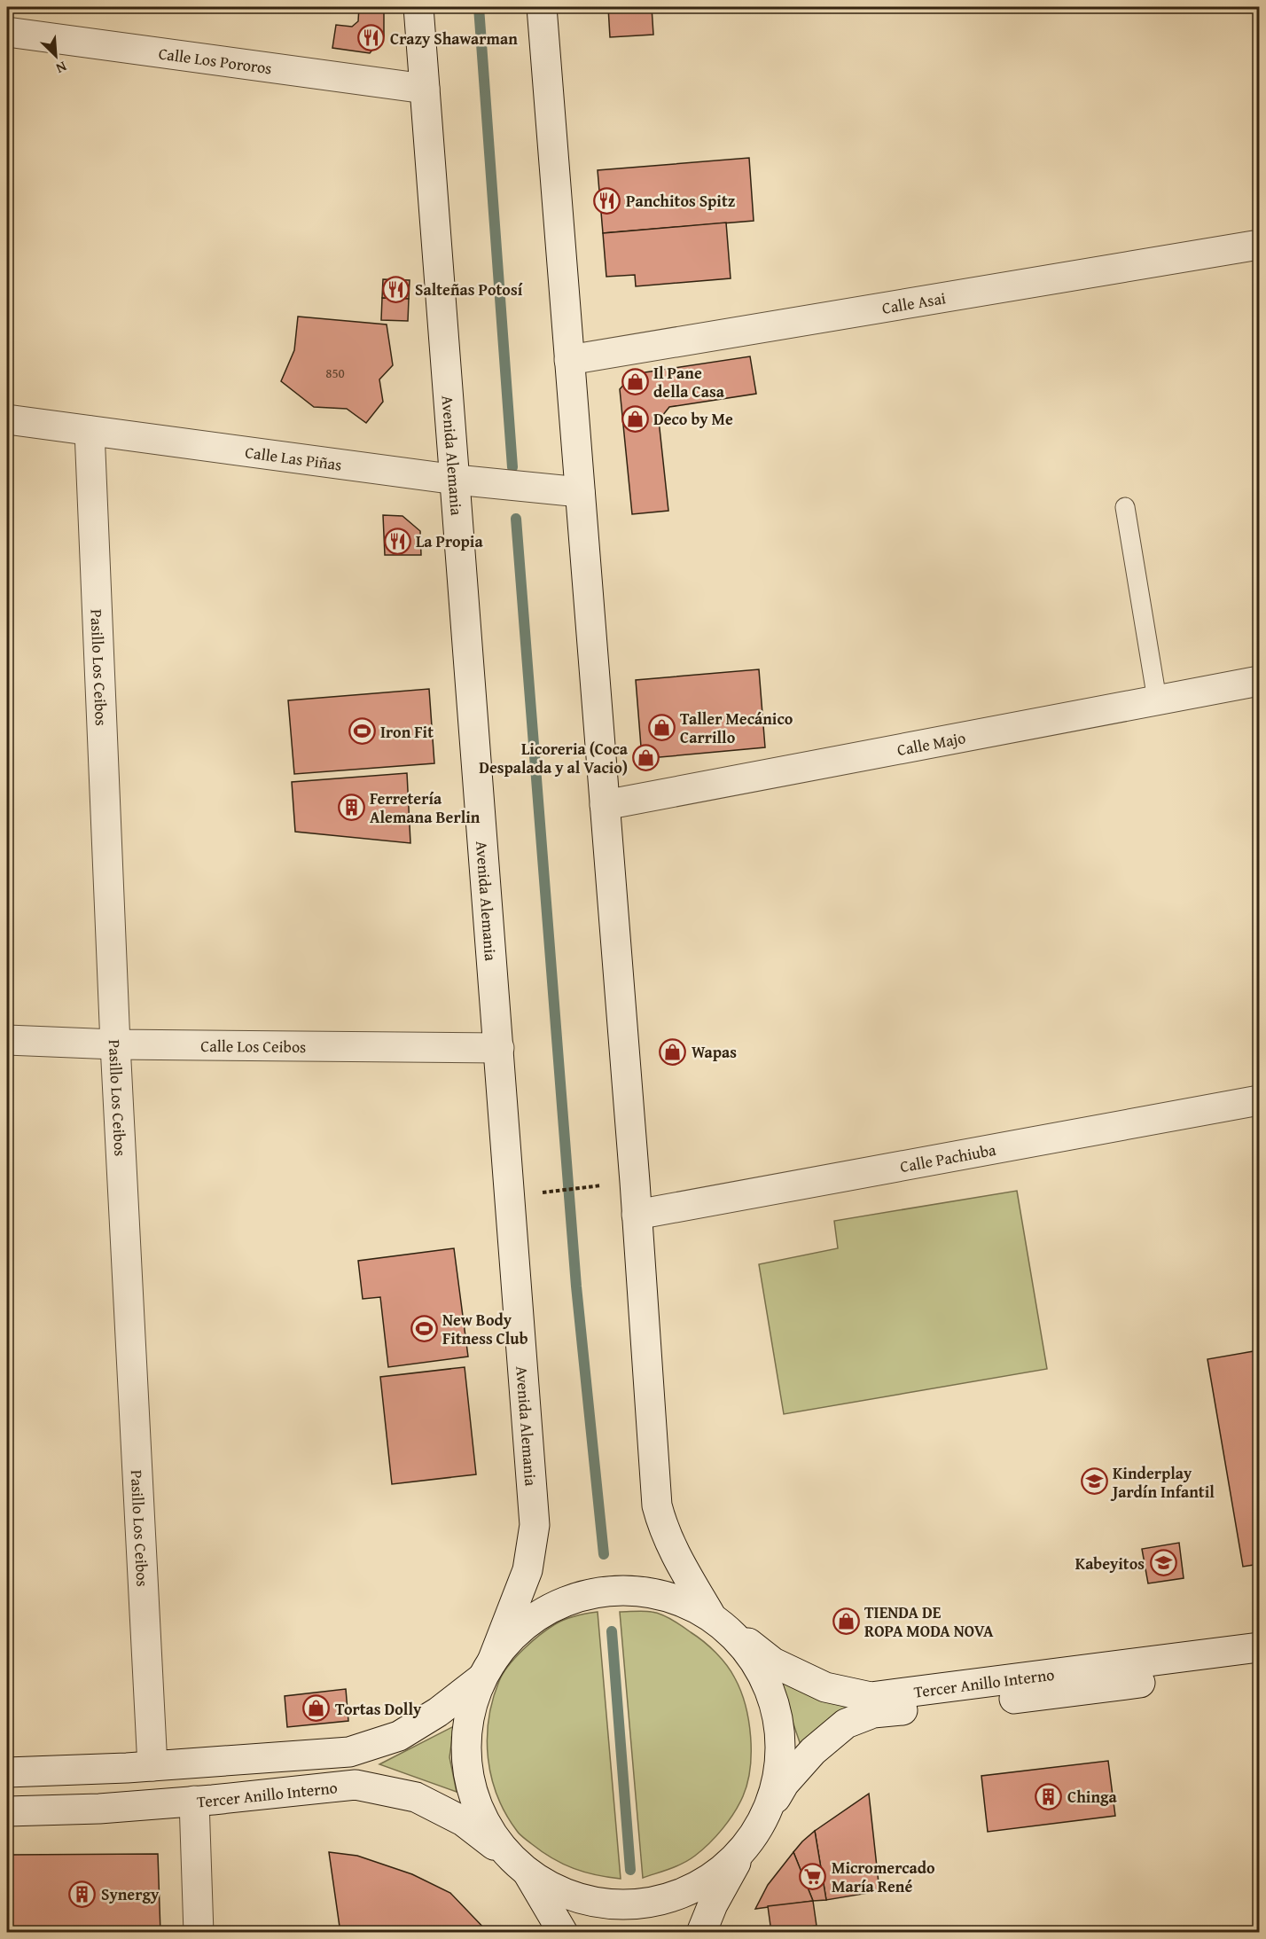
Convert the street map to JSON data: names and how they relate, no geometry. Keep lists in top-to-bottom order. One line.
{"streets":{"main road":["Calle Los Pororos","Calle Asai","Avenida Alemania","Calle Las Piñas","Pasillo Los Ceibos","Calle Majo","Calle Los Ceibos","Calle Pachiuba","Tercer Anillo Interno"]},"crossings":[["Calle Los Pororos","Avenida Alemania"],["Avenida Alemania","Calle Las Piñas"],["Avenida Alemania","Calle Los Ceibos"],["Avenida Alemania","Tercer Anillo Interno"],["Calle Las Piñas","Pasillo Los Ceibos"],["Pasillo Los Ceibos","Calle Los Ceibos"],["Pasillo Los Ceibos","Tercer Anillo Interno"]],"places":{"restaurant":["Crazy Shawarman","Panchitos Spitz","Salteñas Potosí","La Propia"],"shop":["Il Pane della Casa","Deco by Me","Taller Mecánico Carrillo","Licoreria (Coca Despalada y al Vacio)","Wapas","TIENDA DE ROPA MODA NOVA","Tortas Dolly"],"sports":["Iron Fit","New Body Fitness Club"],"building":["Ferretería Alemana Berlin","Chinga","Synergy"],"school or university":["Kinderplay Jardín Infantil","Kabeyitos"],"supermarket":["Micromercado María René"]},"house_numbers":["850"],"north":"bottom right"}
